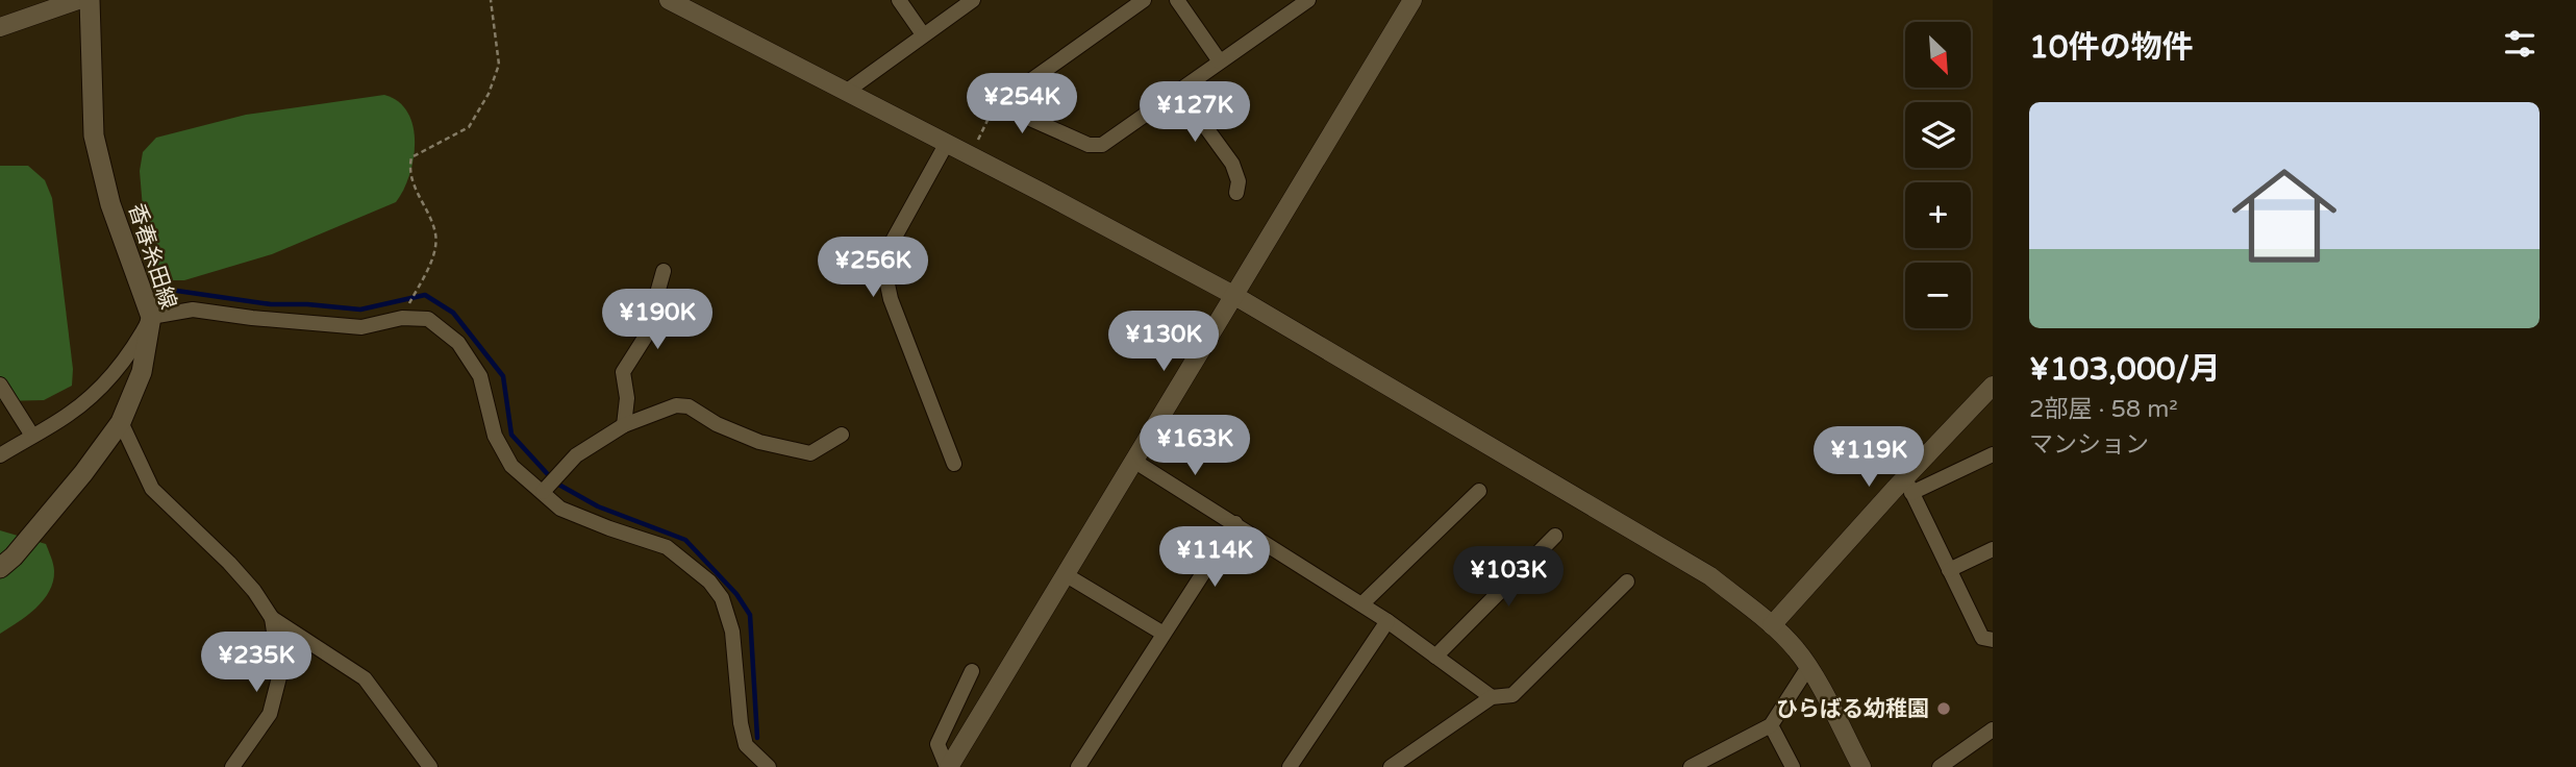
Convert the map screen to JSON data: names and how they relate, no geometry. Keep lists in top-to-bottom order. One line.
{"streets":{"main road":["香春糸田線"]},"places":["ひらばる幼稚園"],"north":"bottom right","page":{"heading":"10件の物件","map_buttons":["+","−"],"price":["¥254K","¥127K","¥256K","¥190K","¥130K","¥163K","¥119K","¥114K","¥103K","¥235K"],"list":[{"name":"¥103,000/月","note":"2部屋 · 58 m² · マンション"}]}}
